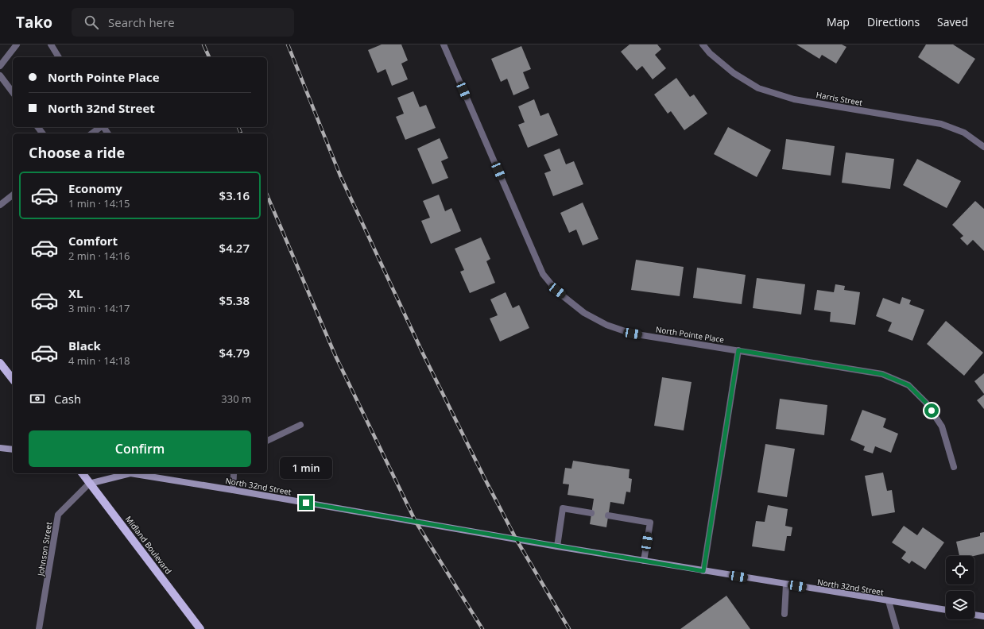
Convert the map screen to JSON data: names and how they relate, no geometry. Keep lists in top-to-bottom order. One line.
{"streets":{"main road":["Midland Boulevard"],"street":["Harris Street","North Pointe Place","North 32nd Street","Johnson Street"]},"crossings":[["North 32nd Street","Midland Boulevard"],["North 32nd Street","Johnson Street"],["Midland Boulevard","Johnson Street"]],"page":{"header":"Tako","search":"Search here","nav":["Map","Directions","Saved"],"banner":["North Pointe Place","North 32nd Street"],"heading":"Choose a ride","list":[{"name":"Economy","note":"1 min · 14:15","value":"$3.16"},{"name":"Comfort","note":"2 min · 14:16","value":"$4.27"},{"name":"XL","note":"3 min · 14:17","value":"$5.38"},{"name":"Black","note":"4 min · 14:18","value":"$4.79"}],"pay":["Cash","330 m"],"buttons":"Confirm","bubble":"1 min"}}
